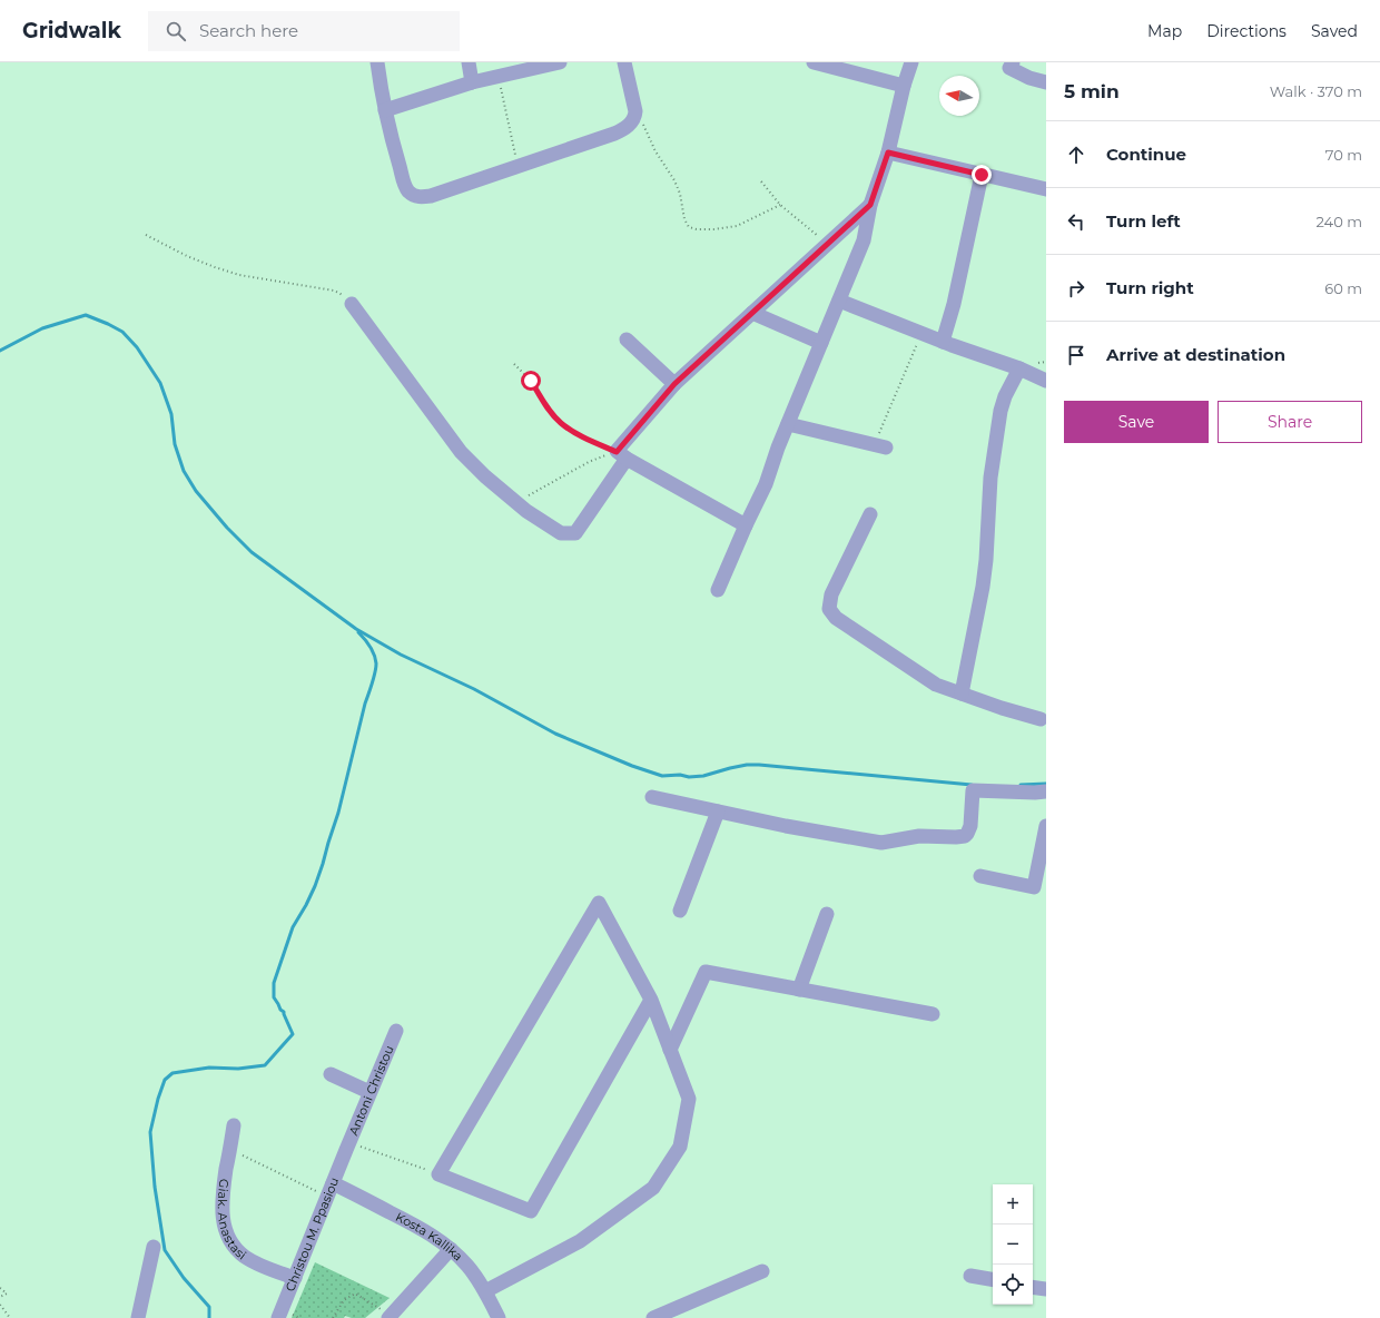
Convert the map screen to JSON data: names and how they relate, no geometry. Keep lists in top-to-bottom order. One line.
{"streets":{"street":["Antoni Christou","Giak. Anastasi","Christou M. Ppasiou","Kosta Kallika"]},"crossings":[["Antoni Christou","Christou M. Ppasiou"],["Giak. Anastasi","Christou M. Ppasiou"],["Christou M. Ppasiou","Kosta Kallika"]],"north":"left","page":{"header":"Gridwalk","search":"Search here","nav":["Map","Directions","Saved"],"heading":["5 min","Walk · 370 m"],"list":[["Continue","70 m"],["Turn left","240 m"],["Turn right","60 m"],"Arrive at destination"],"buttons":["Save","Share"],"map_buttons":["+","−"]}}
